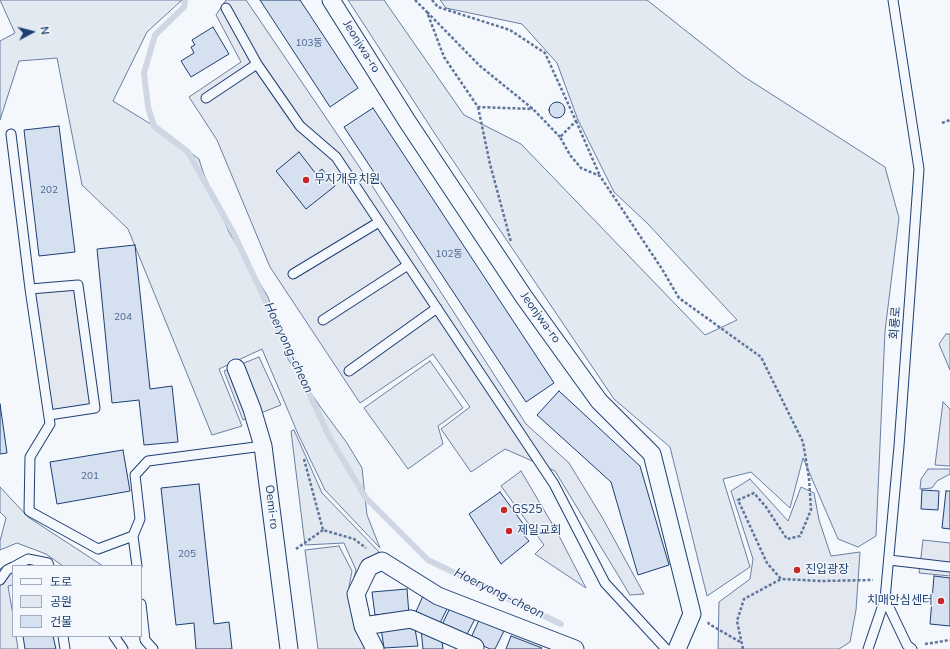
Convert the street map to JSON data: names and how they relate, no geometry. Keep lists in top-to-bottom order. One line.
{"streets":{"street":["Jeonjwa-ro","Oemi-ro"],"lane":["회룡로"]},"water":["Hoeryong-cheon"],"places":["무지개유치원","GS25","제일교회","진입광장","치매안심센터"],"house_numbers":["103동","202","102동","204","201","205"],"legend":["도로","공원","건물"],"north":"right"}
